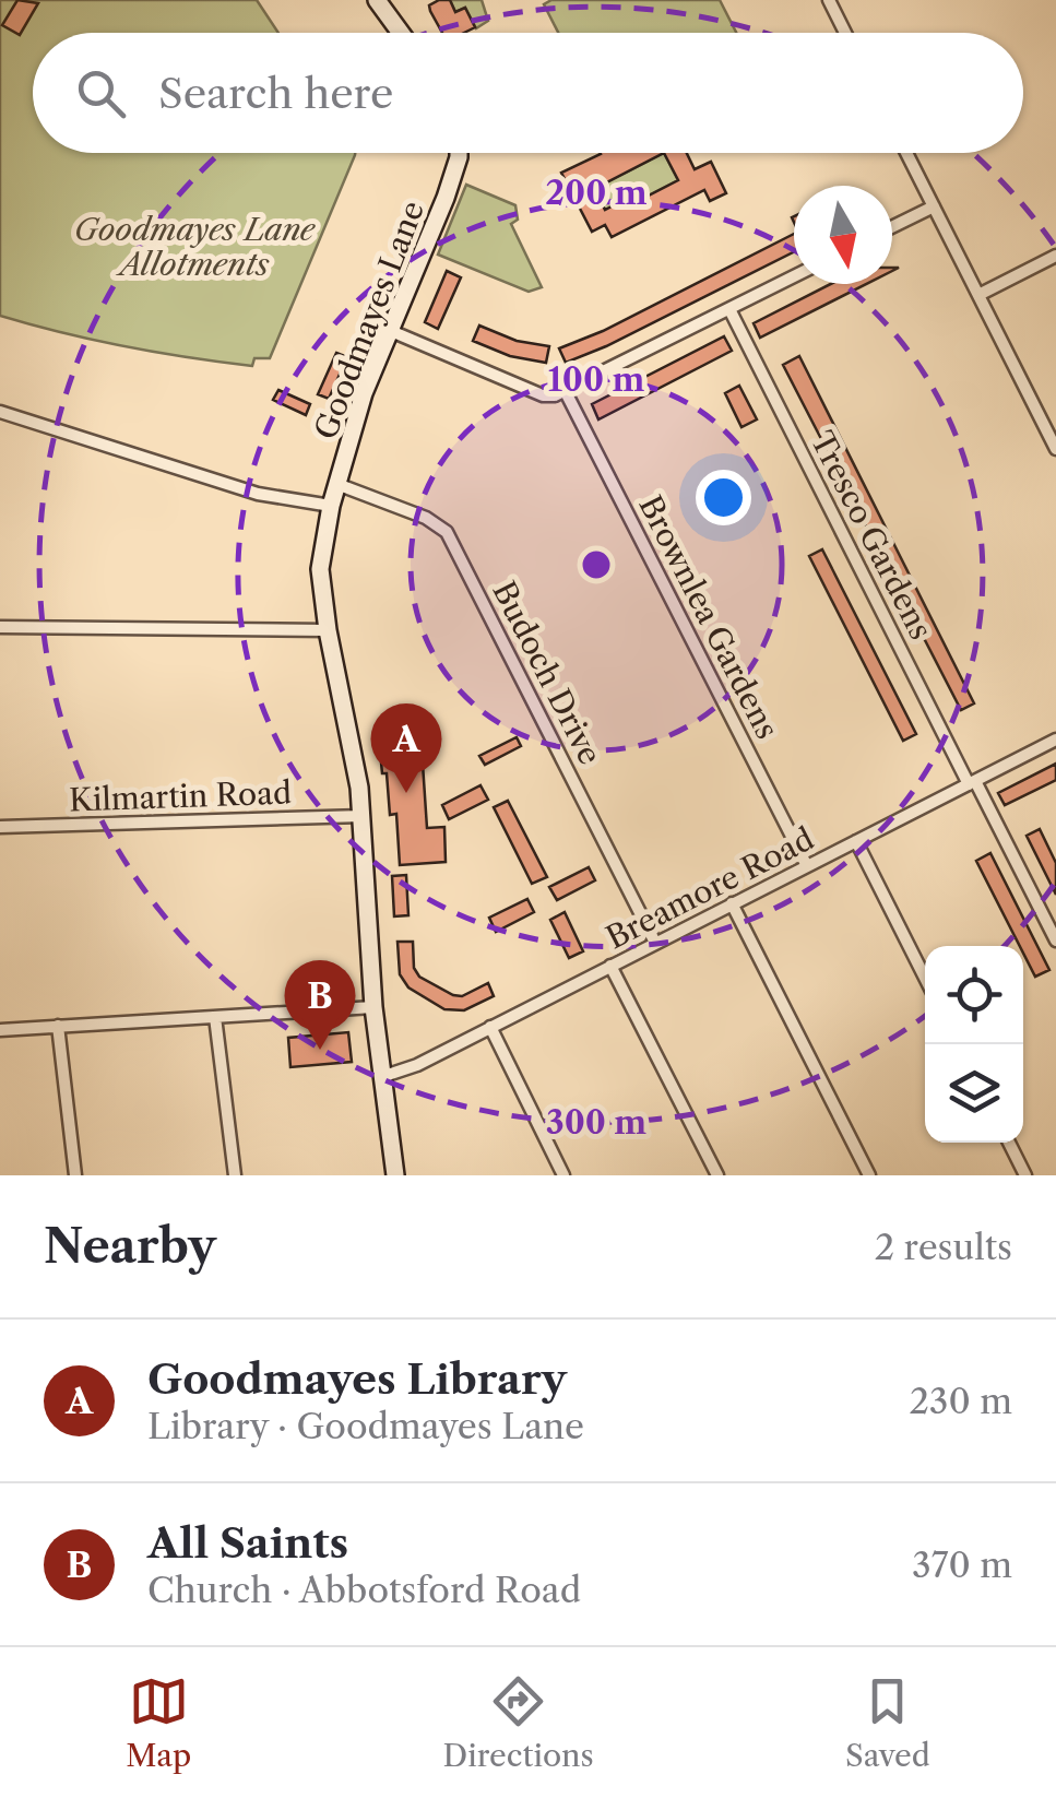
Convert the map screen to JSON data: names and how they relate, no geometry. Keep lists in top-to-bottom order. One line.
{"streets":{"main road":["Goodmayes Lane"],"street":["Tresco Gardens","Brownlea Gardens","Budoch Drive","Kilmartin Road","Breamore Road"]},"crossings":[["Goodmayes Lane","Budoch Drive"],["Goodmayes Lane","Kilmartin Road"],["Goodmayes Lane","Breamore Road"],["Tresco Gardens","Breamore Road"],["Brownlea Gardens","Breamore Road"],["Budoch Drive","Breamore Road"]],"parks":["Goodmayes Lane Allotments"],"north":"bottom","page":{"search":"Search here","pins":["A","B"],"heading":["Nearby","2 results"],"list":[{"mark":"A","name":"Goodmayes Library","note":"Library · Goodmayes Lane","value":"230 m"},{"mark":"B","name":"All Saints","note":"Church · Abbotsford Road","value":"370 m"}],"nav":["Map","Directions","Saved"]},"rings":["200 m","100 m","300 m"]}
